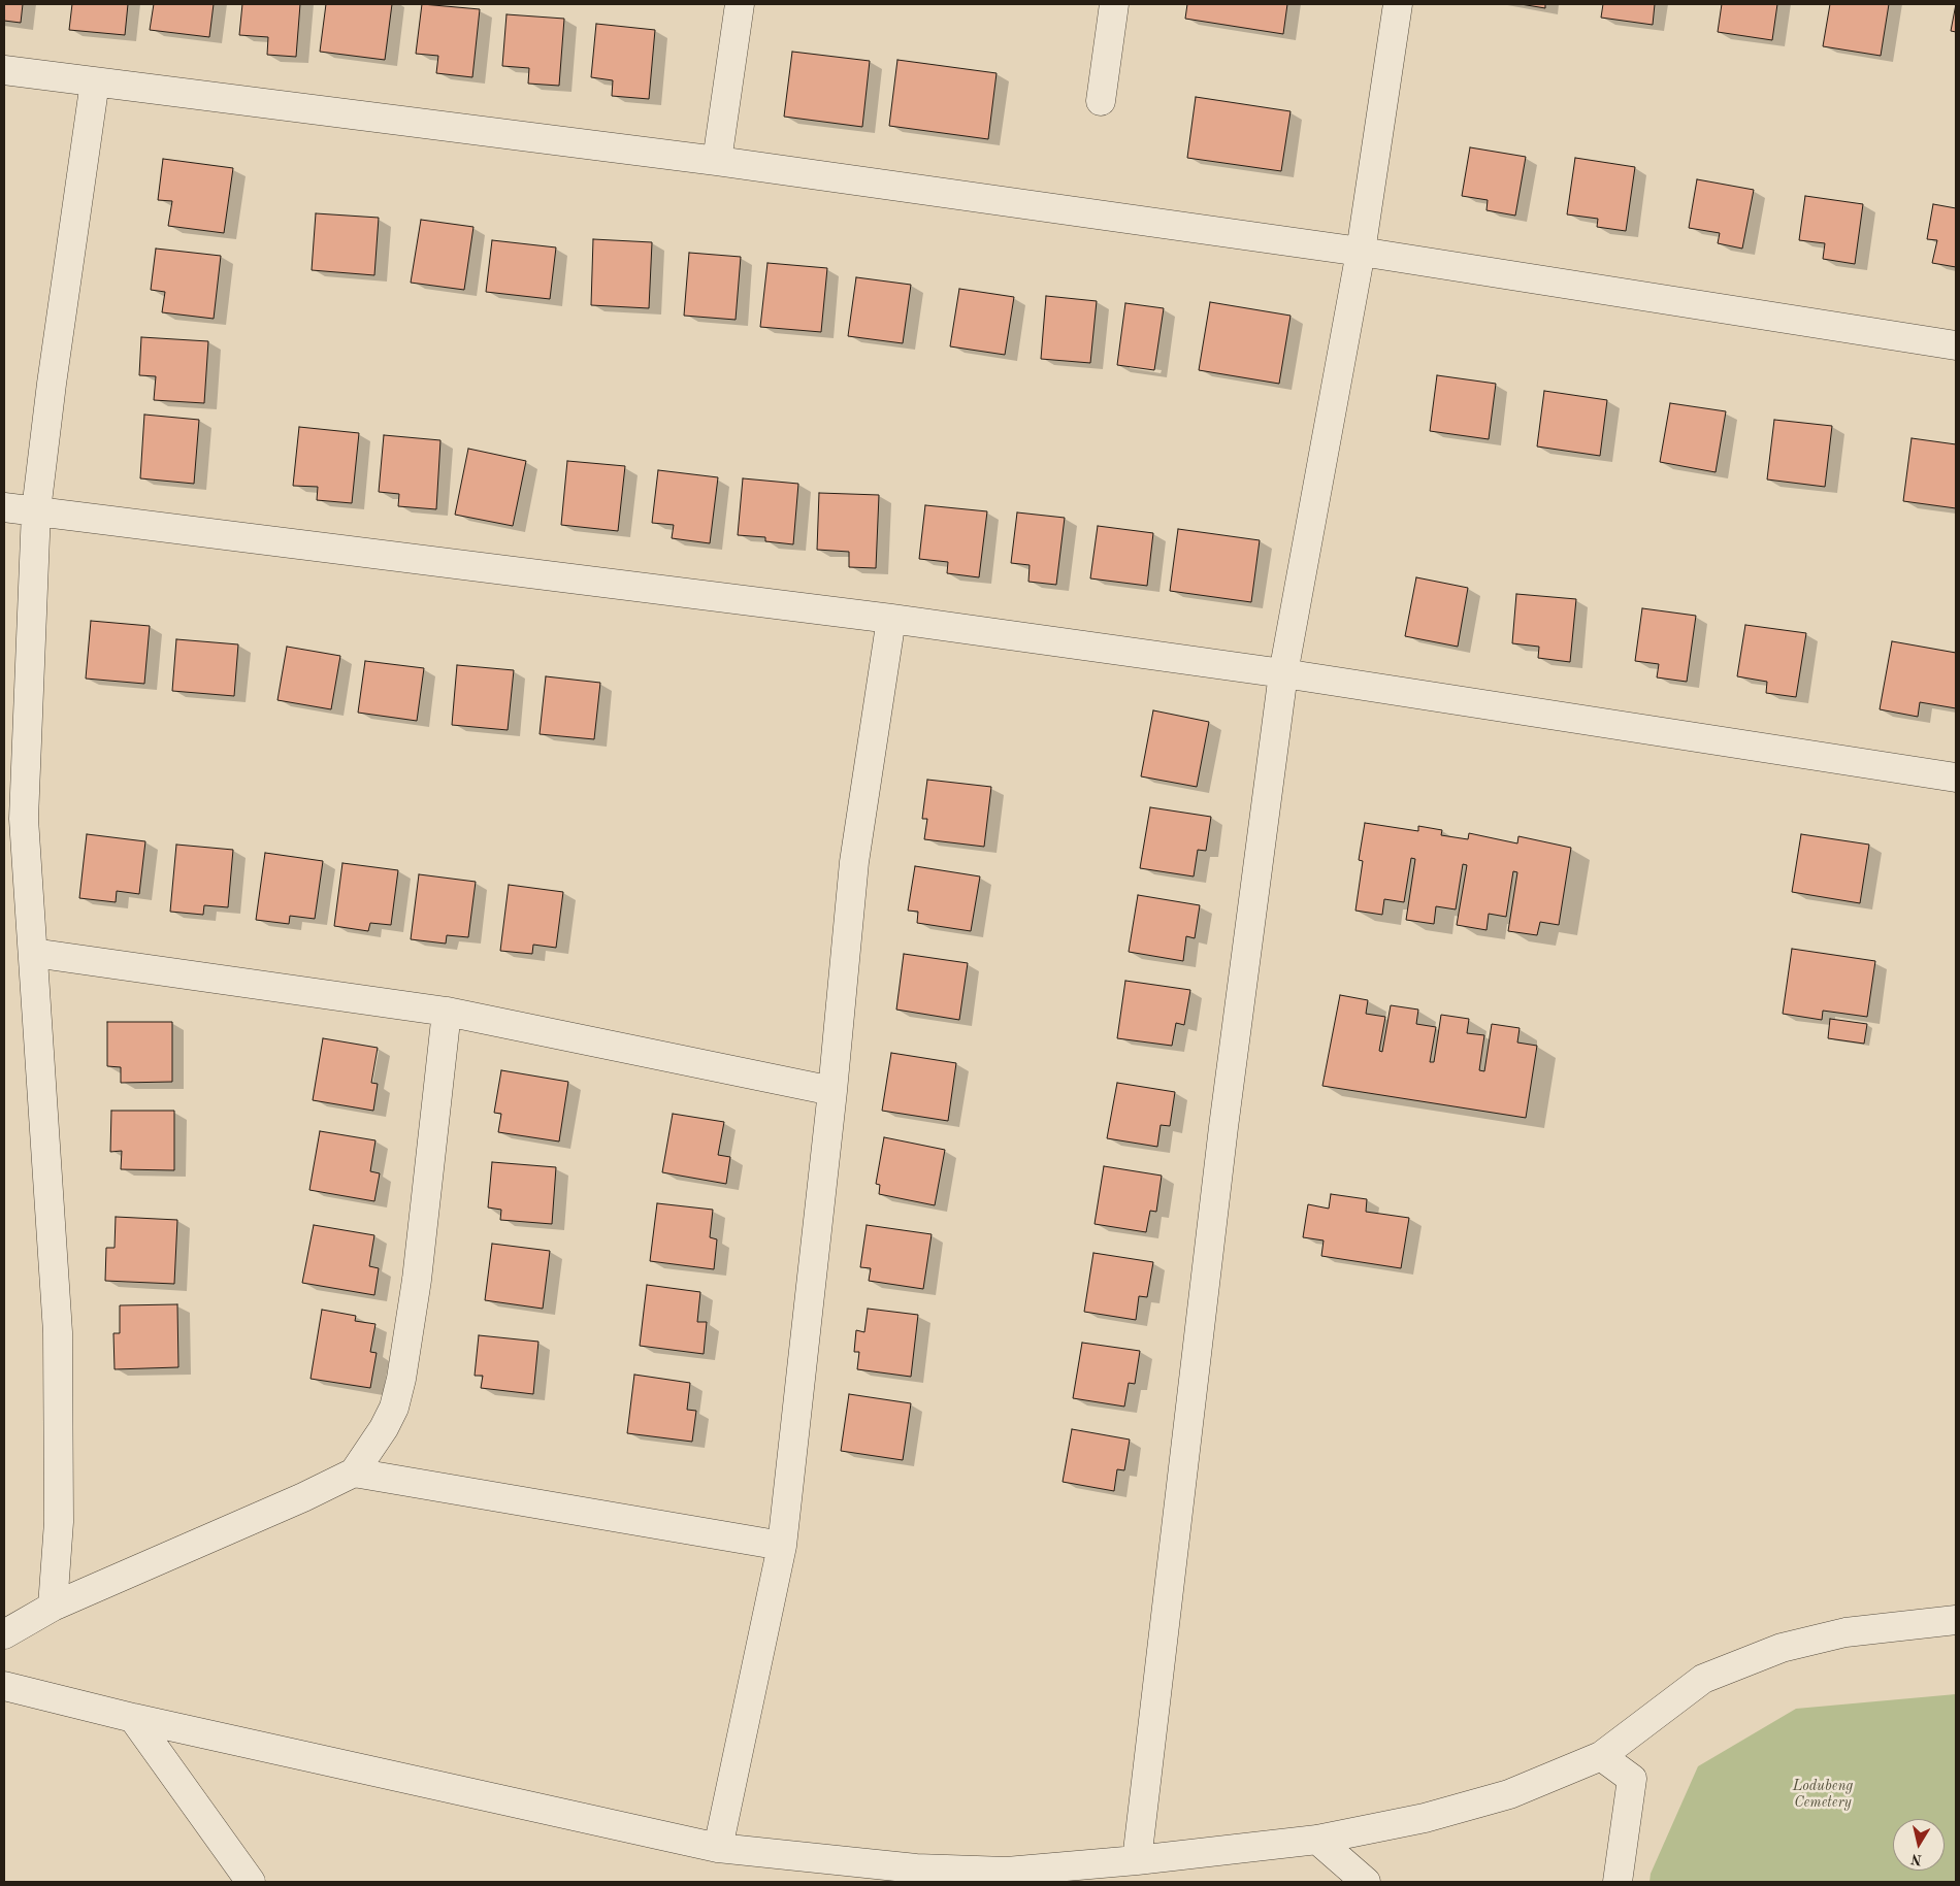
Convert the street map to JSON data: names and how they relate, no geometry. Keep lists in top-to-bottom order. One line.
{"parks":["Lodubeng Cemetery"],"north":"bottom"}
